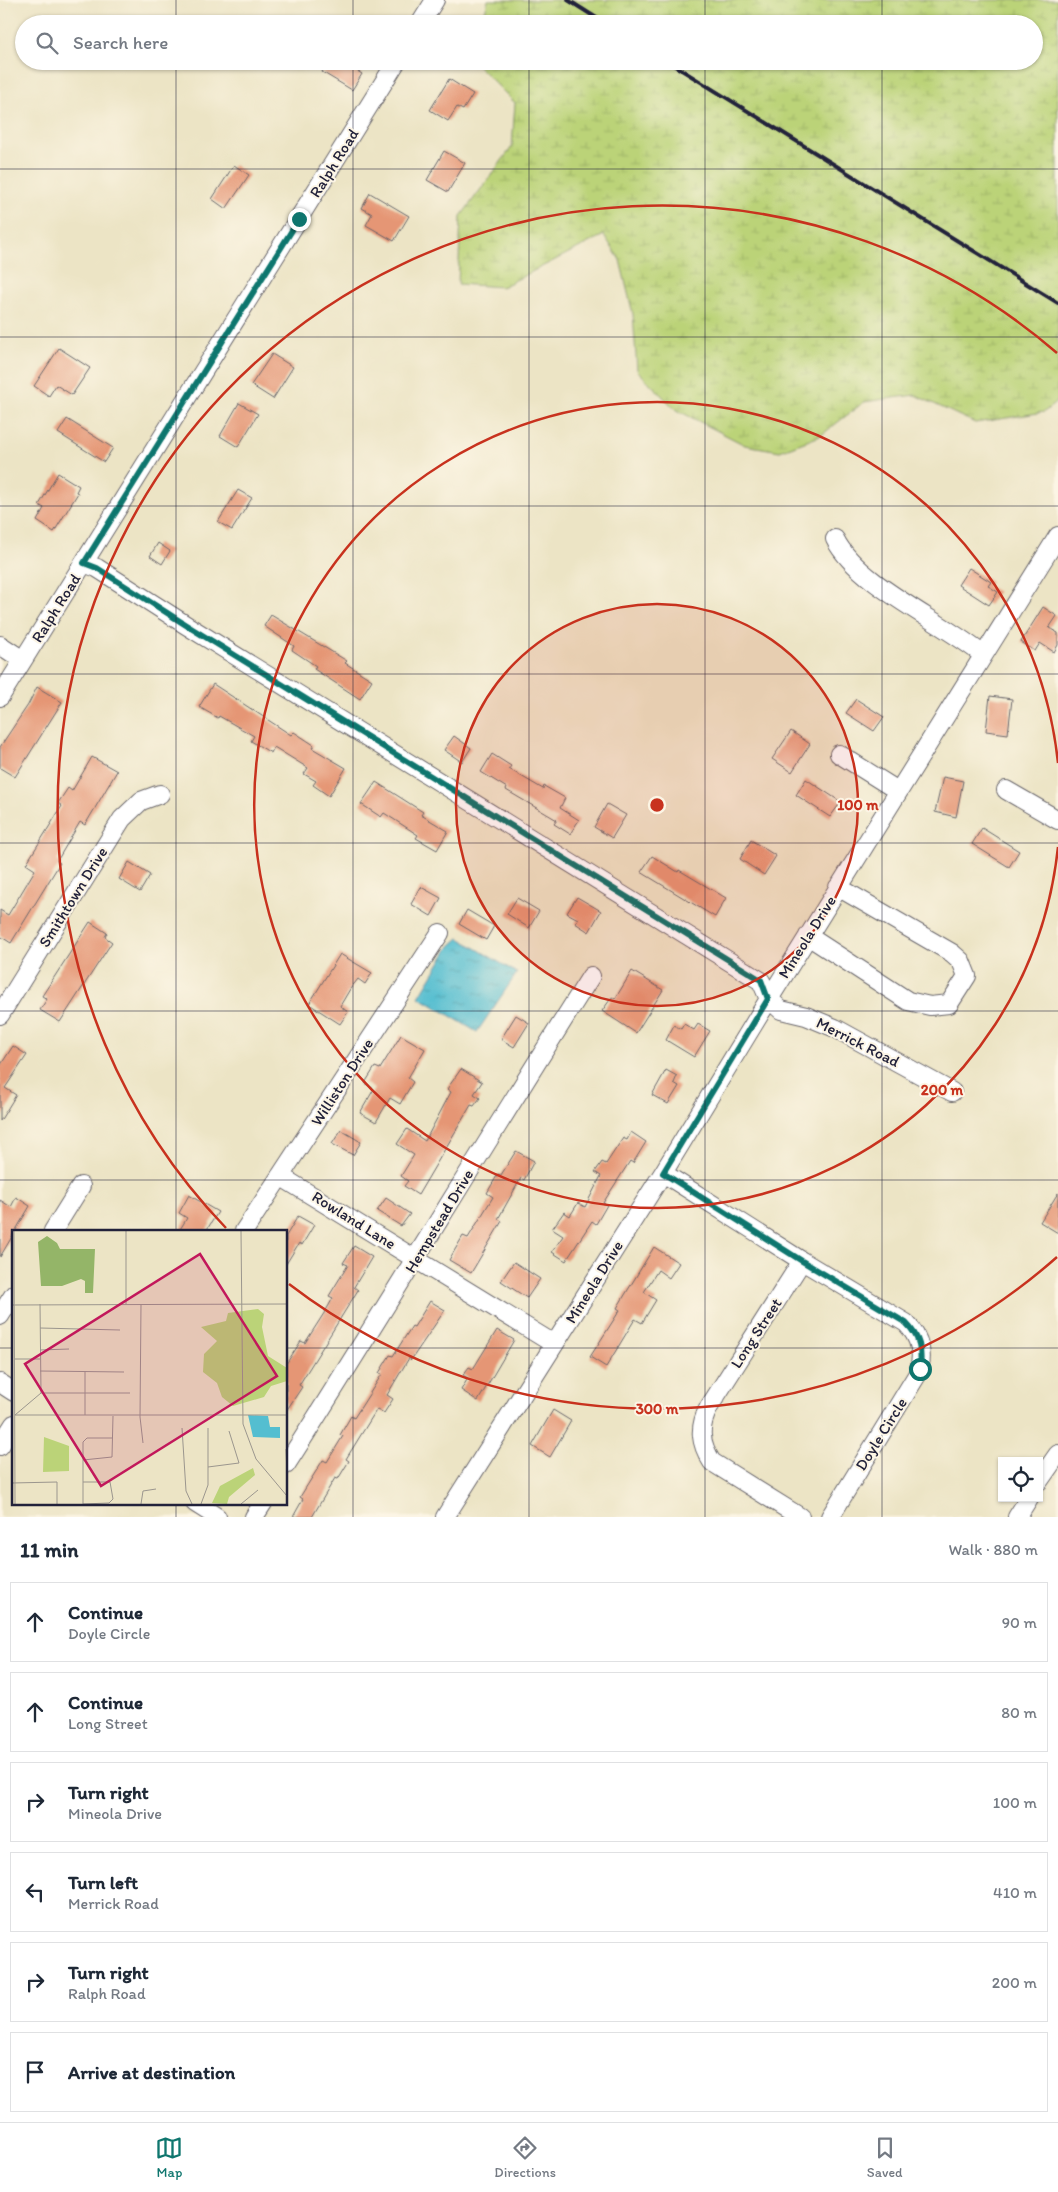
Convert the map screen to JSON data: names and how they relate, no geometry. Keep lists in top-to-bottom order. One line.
{"streets":{"street":["Ralph Road","Smithtown Drive","Mineola Drive","Merrick Road","Williston Drive","Rowland Lane","Hempstead Drive","Long Street","Doyle Circle"]},"crossings":[["Mineola Drive","Merrick Road"],["Mineola Drive","Rowland Lane"],["Williston Drive","Rowland Lane"],["Rowland Lane","Hempstead Drive"],["Long Street","Doyle Circle"]],"page":{"search":"Search here","heading":["11 min","Walk · 880 m"],"list":[["Continue","Doyle Circle","90 m"],["Continue","Long Street","80 m"],["Turn right","Mineola Drive","100 m"],["Turn left","Merrick Road","410 m"],["Turn right","Ralph Road","200 m"],"Arrive at destination"],"nav":["Map","Directions","Saved"]},"rings":["100 m","200 m","300 m"]}
